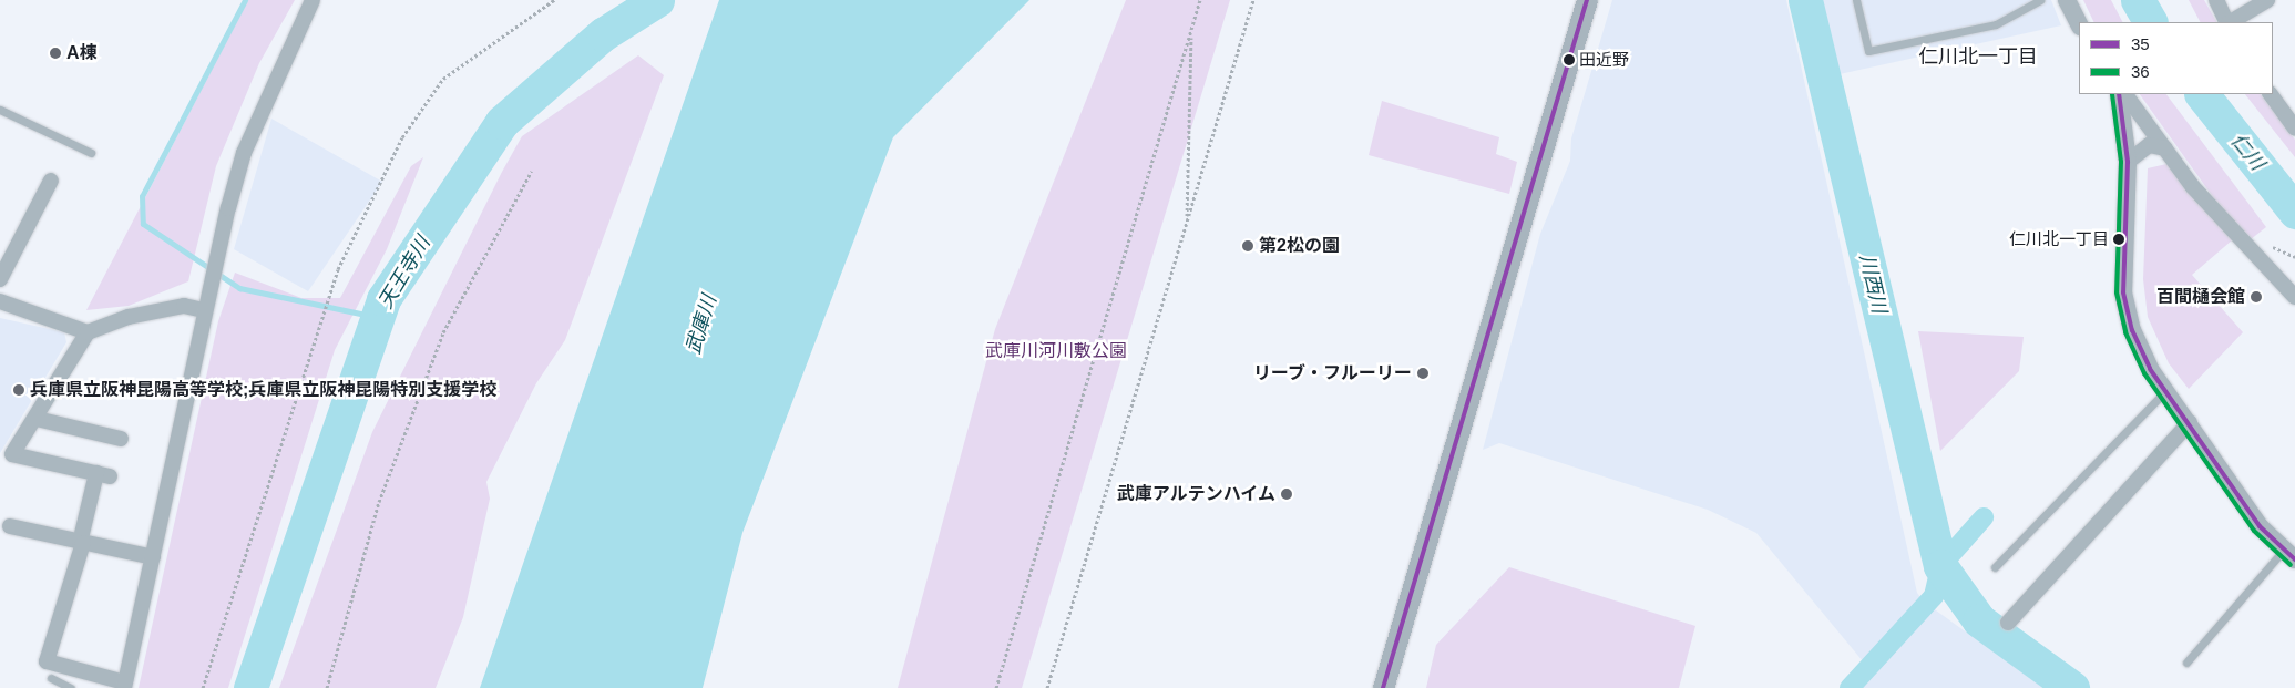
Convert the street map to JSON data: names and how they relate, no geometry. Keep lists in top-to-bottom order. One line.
{"districts":["仁川北一丁目"],"water":["仁川","天王寺川","川西川","武庫川"],"parks":["武庫川河川敷公園"],"places":["A棟","田近野","仁川北一丁目","第2松の園","百間樋会館","リーブ・フルーリー","兵庫県立阪神昆陽高等学校;兵庫県立阪神昆陽特別支援学校","武庫アルテンハイム"],"lines":["transit line 35","transit line 36"],"legend":["35","36"]}
